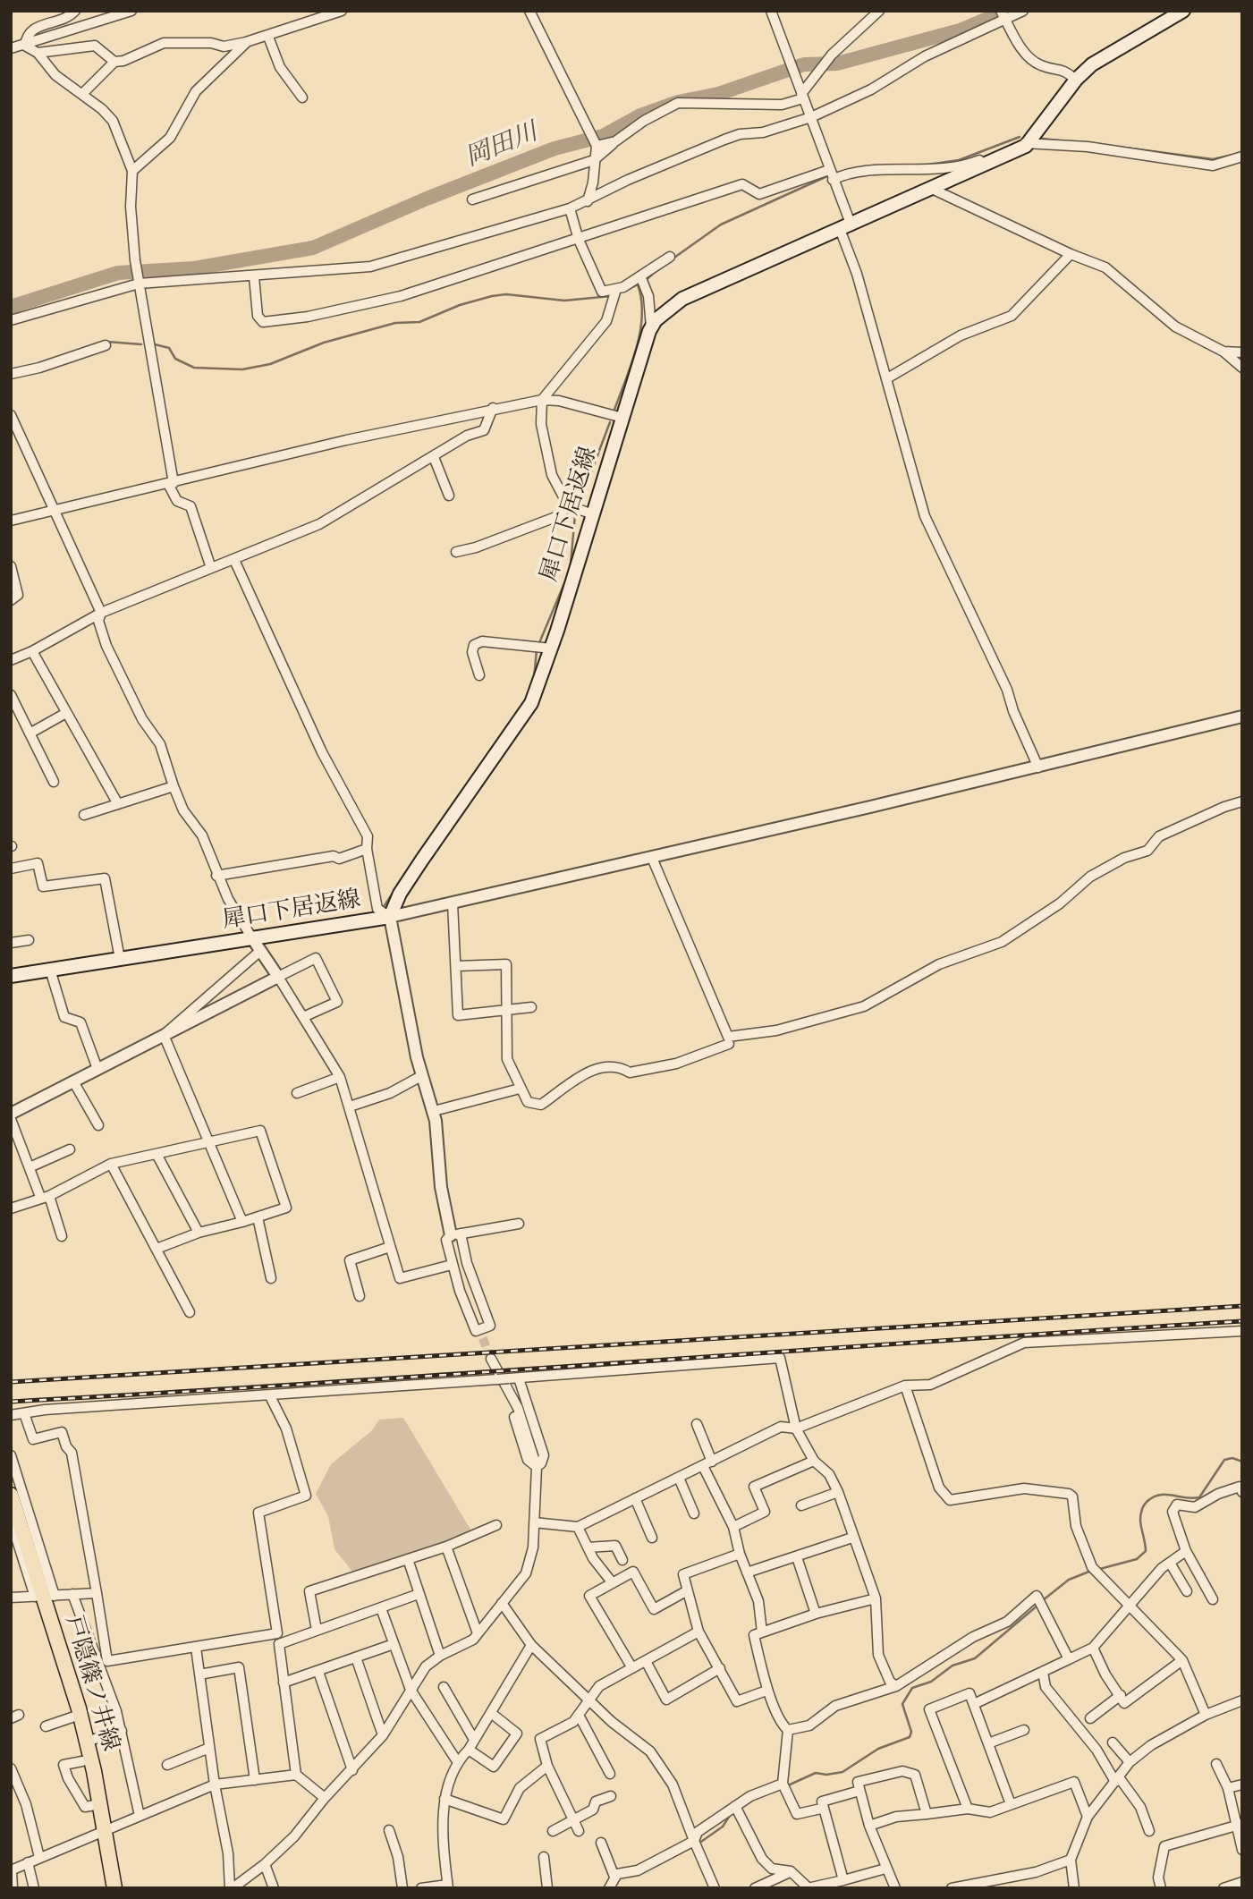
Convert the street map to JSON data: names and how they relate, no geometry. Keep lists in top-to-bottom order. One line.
{"streets":{"main road":["犀口下居返線","戸隠篠ノ井線"]},"water":["岡田川"]}
